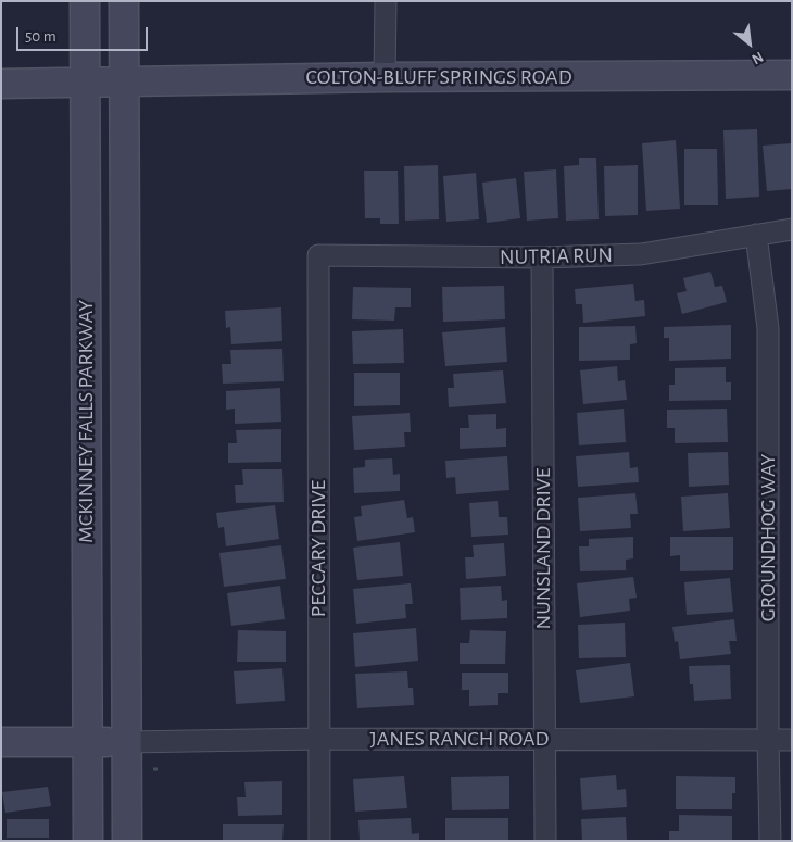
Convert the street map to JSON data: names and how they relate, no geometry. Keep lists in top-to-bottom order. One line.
{"streets":{"main road":["COLTON-BLUFF SPRINGS ROAD","MCKINNEY FALLS PARKWAY"],"street":["NUTRIA RUN","GROUNDHOG WAY","PECCARY DRIVE","NUNSLAND DRIVE","JANES RANCH ROAD"]},"crossings":[["COLTON-BLUFF SPRINGS ROAD","MCKINNEY FALLS PARKWAY"],["NUTRIA RUN","GROUNDHOG WAY"],["NUTRIA RUN","PECCARY DRIVE"],["NUTRIA RUN","NUNSLAND DRIVE"],["MCKINNEY FALLS PARKWAY","JANES RANCH ROAD"],["GROUNDHOG WAY","JANES RANCH ROAD"],["PECCARY DRIVE","JANES RANCH ROAD"],["NUNSLAND DRIVE","JANES RANCH ROAD"]],"scale_bar":"50 m","north":"bottom right"}
